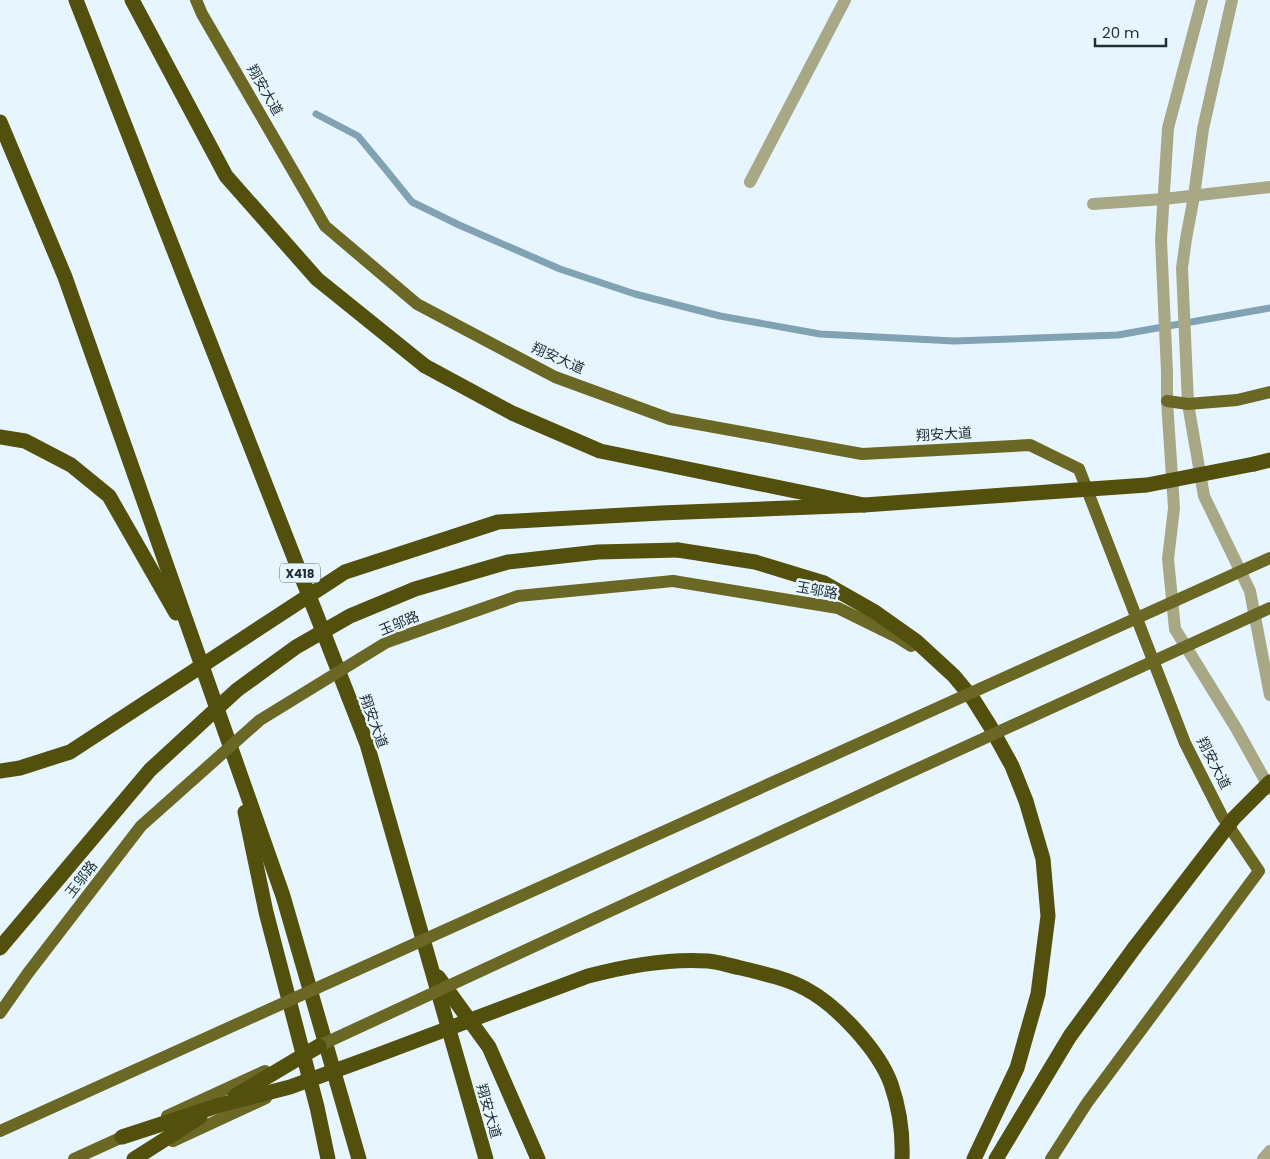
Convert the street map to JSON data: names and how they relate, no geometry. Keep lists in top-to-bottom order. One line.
{"streets":{"highway":["翔安大道","X418"],"main road":["玉邬路"]},"scale_bar":"20 m"}
